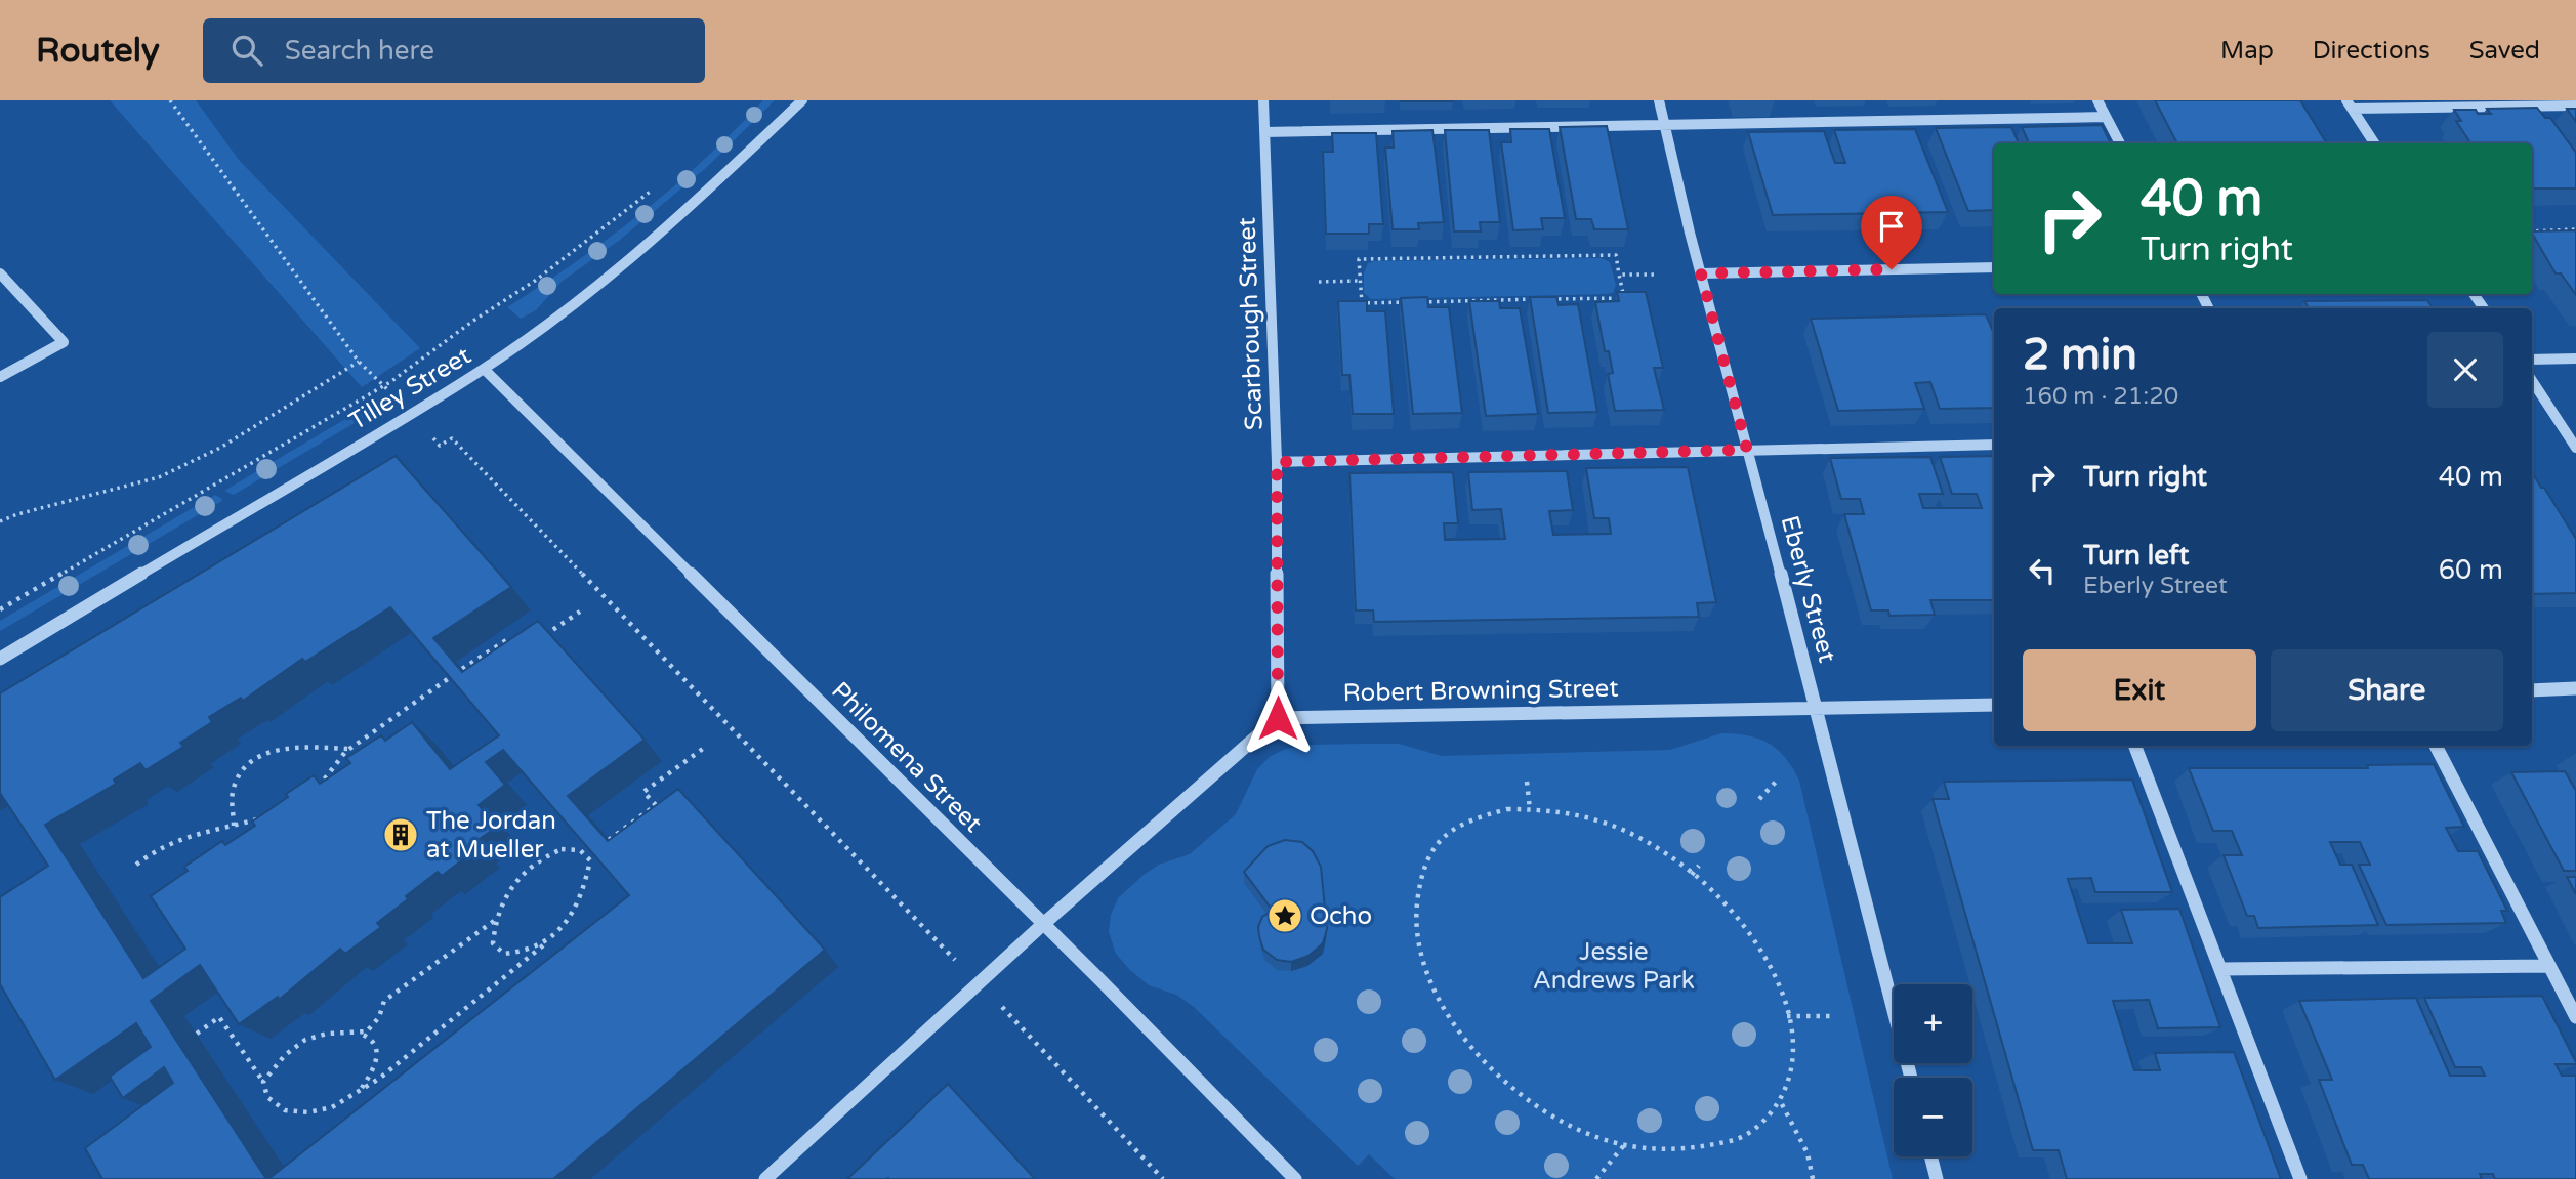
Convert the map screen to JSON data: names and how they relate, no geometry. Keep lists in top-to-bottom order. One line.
{"streets":{"street":["Scarbrough Street","Tilley Street","Eberly Street","Robert Browning Street","Philomena Street"]},"crossings":[["Scarbrough Street","Robert Browning Street"],["Tilley Street","Philomena Street"],["Eberly Street","Robert Browning Street"]],"parks":["Jessie Andrews Park"],"places":{"building":["The Jordan at Mueller"],"place":["Ocho"]},"page":{"header":"Routely","search":"Search here","nav":["Map","Directions","Saved"],"turn":["40 m","Turn right"],"heading":["2 min","160 m · 21:20"],"list":[{"name":"Turn right","value":"40 m"},{"name":"Turn left","note":"Eberly Street","value":"60 m"}],"buttons":["Exit","Share"],"map_buttons":["+","−"]}}
